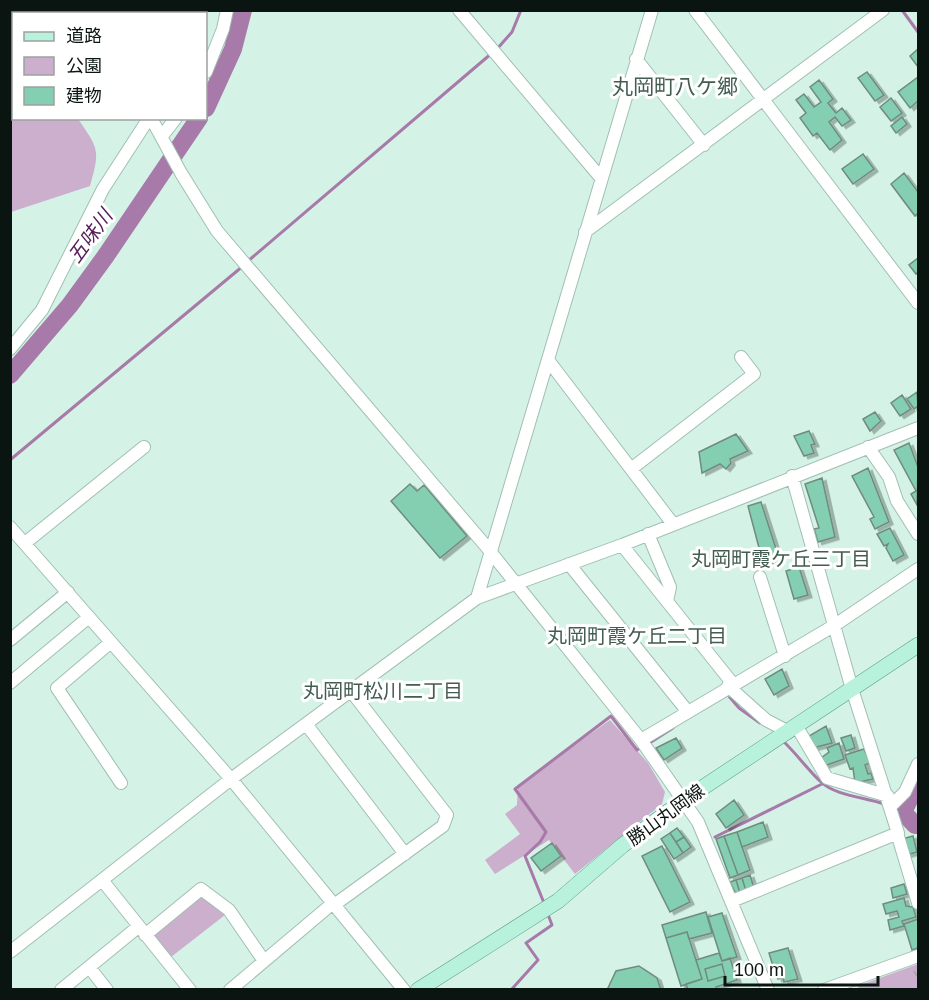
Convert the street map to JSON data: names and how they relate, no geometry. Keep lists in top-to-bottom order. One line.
{"streets":{"main road":["勝山丸岡線"]},"districts":["丸岡町八ケ郷","丸岡町霞ケ丘三丁目","丸岡町霞ケ丘二丁目","丸岡町松川二丁目"],"water":["五味川"],"legend":["道路","公園","建物"],"scale_bar":"100 m"}
